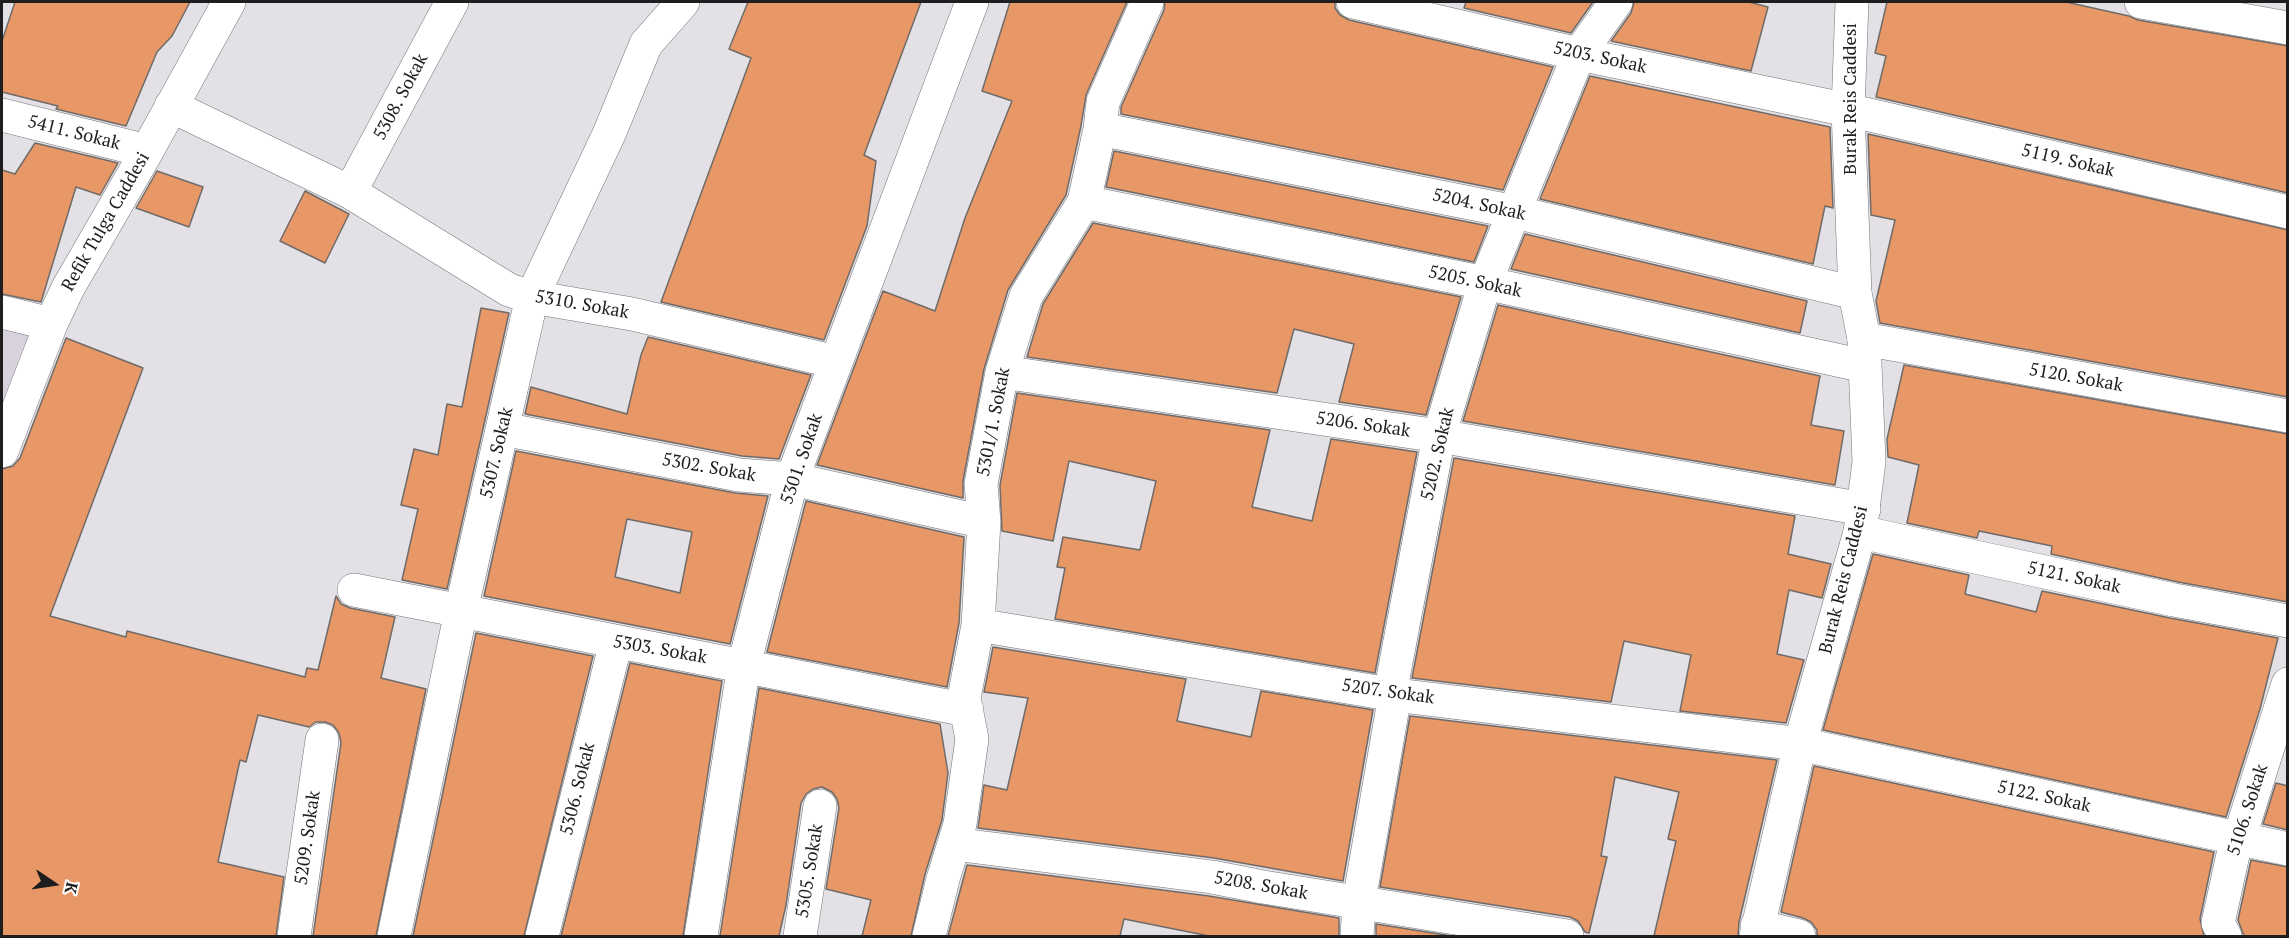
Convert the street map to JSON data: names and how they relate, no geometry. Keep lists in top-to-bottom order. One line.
{"streets":{"street":["5203. Sokak","5308. Sokak","Burak Reis Caddesi","5411. Sokak","5119. Sokak","5204. Sokak","Refik Tulga Caddesi","5205. Sokak","5310. Sokak","5120. Sokak","5301/1. Sokak","5206. Sokak","5307. Sokak","5202. Sokak","5301. Sokak","5302. Sokak","5121. Sokak","5303. Sokak","5207. Sokak","5306. Sokak","5122. Sokak","5106. Sokak","5209. Sokak","5305. Sokak","5208. Sokak"]},"crossings":[["5203. Sokak","Burak Reis Caddesi"],["5203. Sokak","5119. Sokak"],["5203. Sokak","5202. Sokak"],["5308. Sokak","5310. Sokak"],["Burak Reis Caddesi","5119. Sokak"],["Burak Reis Caddesi","5204. Sokak"],["Burak Reis Caddesi","5205. Sokak"],["Burak Reis Caddesi","5120. Sokak"],["Burak Reis Caddesi","5206. Sokak"],["Burak Reis Caddesi","5121. Sokak"],["Burak Reis Caddesi","5207. Sokak"],["Burak Reis Caddesi","5122. Sokak"],["5411. Sokak","Refik Tulga Caddesi"],["5204. Sokak","5301/1. Sokak"],["5204. Sokak","5202. Sokak"],["Refik Tulga Caddesi","5310. Sokak"],["5205. Sokak","5120. Sokak"],["5205. Sokak","5301/1. Sokak"],["5205. Sokak","5202. Sokak"],["5310. Sokak","5307. Sokak"],["5310. Sokak","5301. Sokak"],["5301/1. Sokak","5206. Sokak"],["5301/1. Sokak","5302. Sokak"],["5301/1. Sokak","5303. Sokak"],["5301/1. Sokak","5207. Sokak"],["5301/1. Sokak","5208. Sokak"],["5206. Sokak","5202. Sokak"],["5206. Sokak","5121. Sokak"],["5307. Sokak","5302. Sokak"],["5307. Sokak","5303. Sokak"],["5202. Sokak","5207. Sokak"],["5202. Sokak","5208. Sokak"],["5301. Sokak","5302. Sokak"],["5301. Sokak","5303. Sokak"],["5303. Sokak","5306. Sokak"],["5207. Sokak","5122. Sokak"],["5122. Sokak","5106. Sokak"]],"north":"right"}
